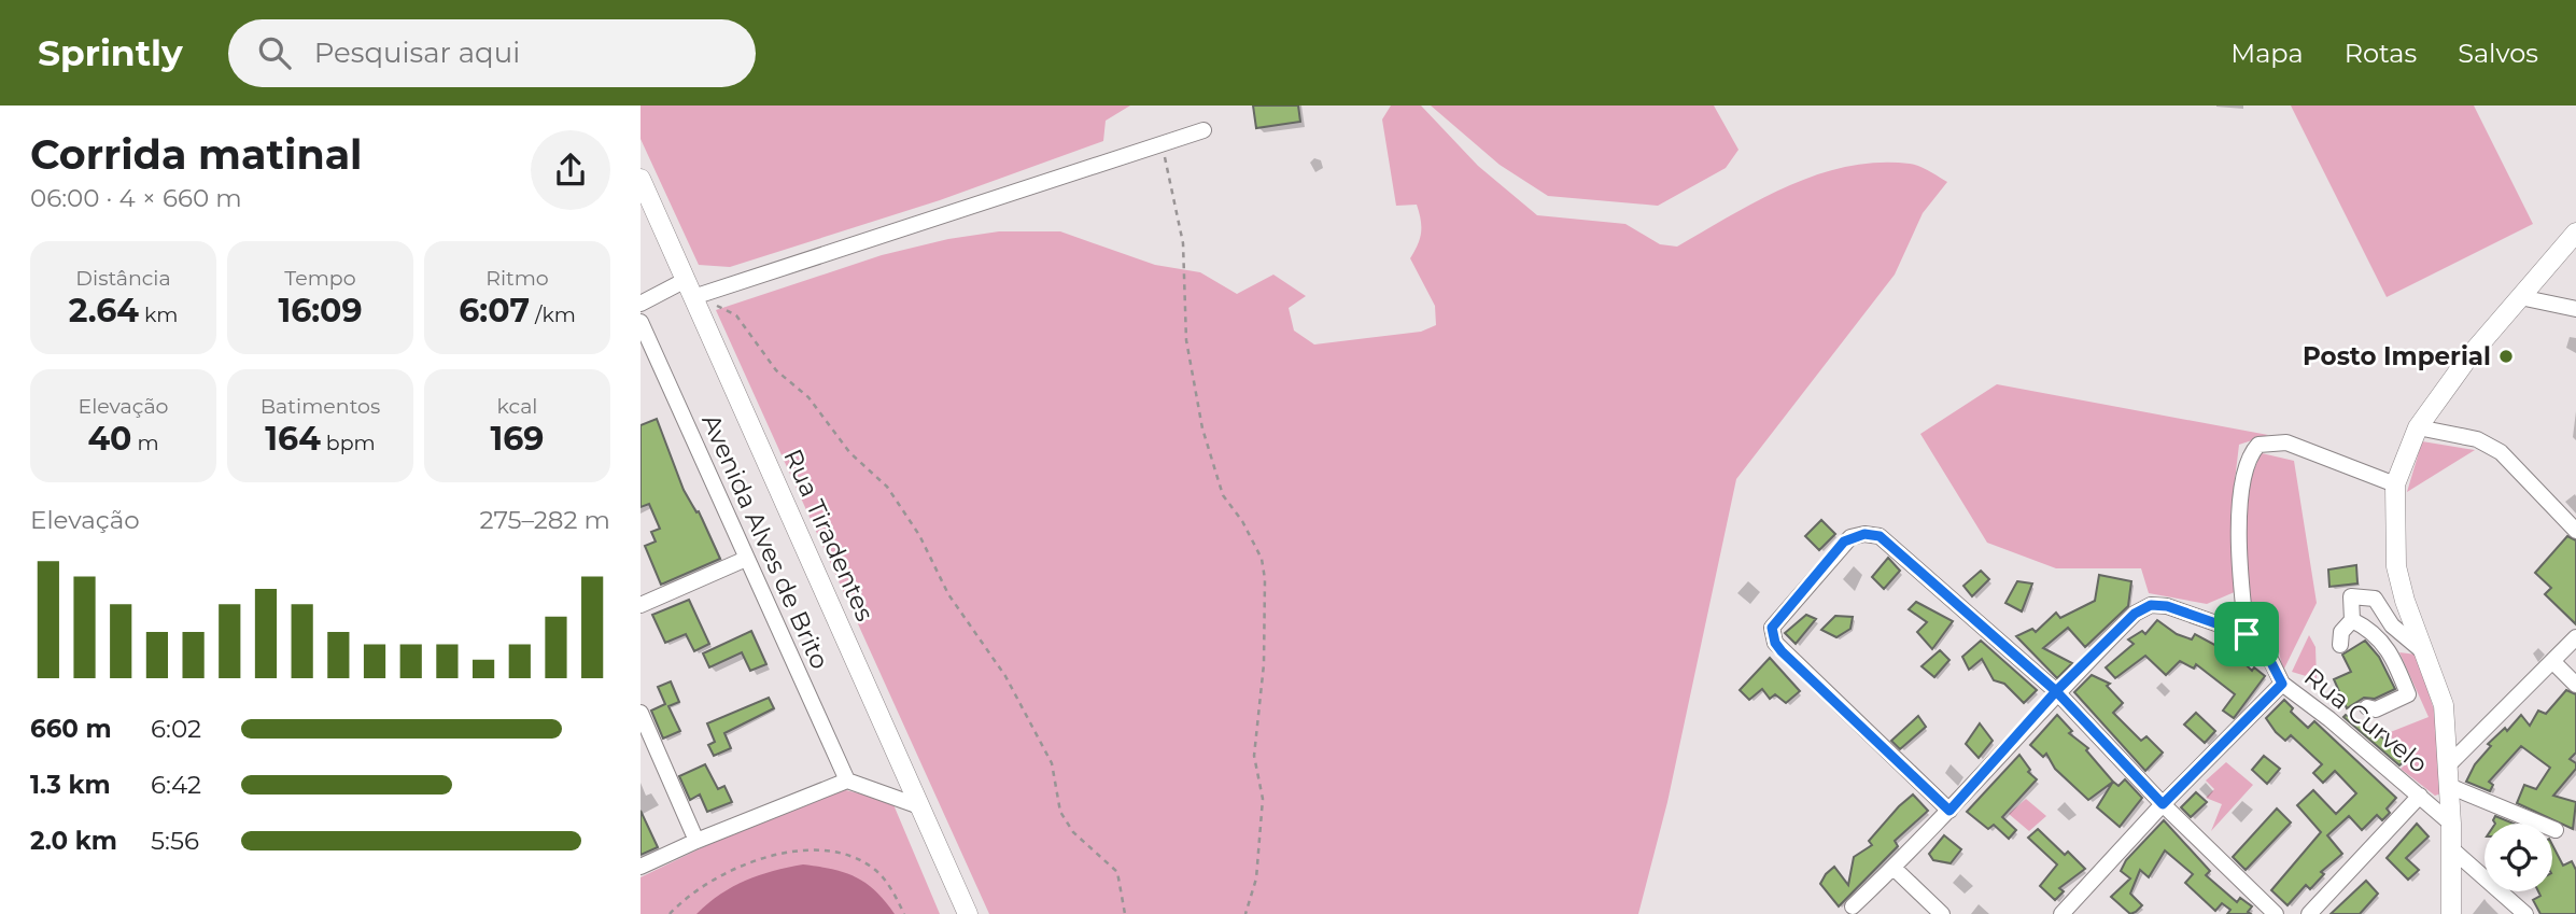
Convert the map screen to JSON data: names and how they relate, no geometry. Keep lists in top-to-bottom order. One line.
{"streets":{"main road":["Rua Tiradentes"],"street":["Avenida Alves de Brito","Rua Curvelo"]},"places":["Posto Imperial"],"page":{"header":"Sprintly","search":"Pesquisar aqui","nav":["Mapa","Rotas","Salvos"],"heading":["Corrida matinal","06:00 · 4 × 660 m"],"stats":[["Distância","2.64 km"],["Tempo","16:09"],["Ritmo","6:07 /km"],["Elevação","40 m"],["Batimentos","164 bpm"],["kcal","169"]],"chart":["Elevação","275–282 m"],"list":[{"name":"660 m","note":"6:02"},{"name":"1.3 km","note":"6:42"},{"name":"2.0 km","note":"5:56"}]}}
